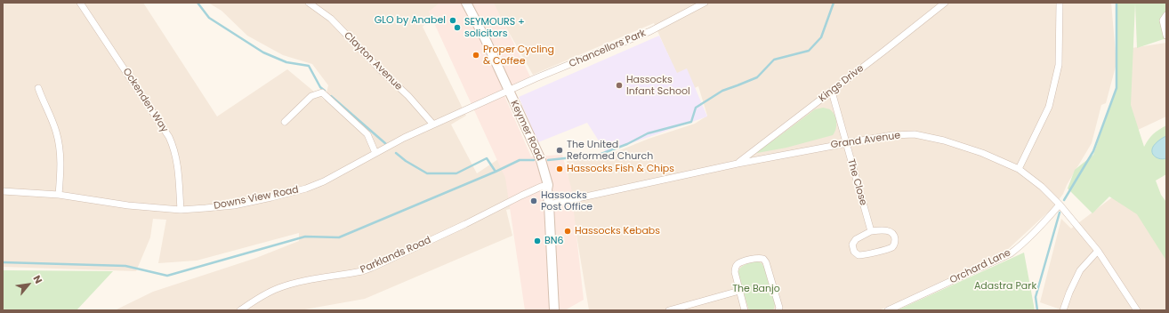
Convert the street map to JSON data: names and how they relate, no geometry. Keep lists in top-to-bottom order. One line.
{"streets":{"main road":["Keymer Road"],"street":["Chancellors Park","Clayton Avenue","Kings Drive","Ockenden Way","Grand Avenue","The Close","Downs View Road","Parklands Road","Orchard Lane"]},"crossings":[["Chancellors Park","Keymer Road"],["Chancellors Park","Downs View Road"],["Clayton Avenue","Downs View Road"],["Kings Drive","Grand Avenue"],["Kings Drive","The Close"],["Ockenden Way","Downs View Road"],["Keymer Road","Grand Avenue"],["Keymer Road","Downs View Road"],["Keymer Road","Parklands Road"],["Grand Avenue","The Close"],["Grand Avenue","Orchard Lane"]],"parks":["Adastra Park","The Banjo"],"places":["GLO by Anabel","SEYMOURS + solicitors","Proper Cycling & Coffee","Hassocks Infant School","The United Reformed Church","Hassocks Fish & Chips","Hassocks Post Office","Hassocks Kebabs","BN6"],"north":"top right"}
